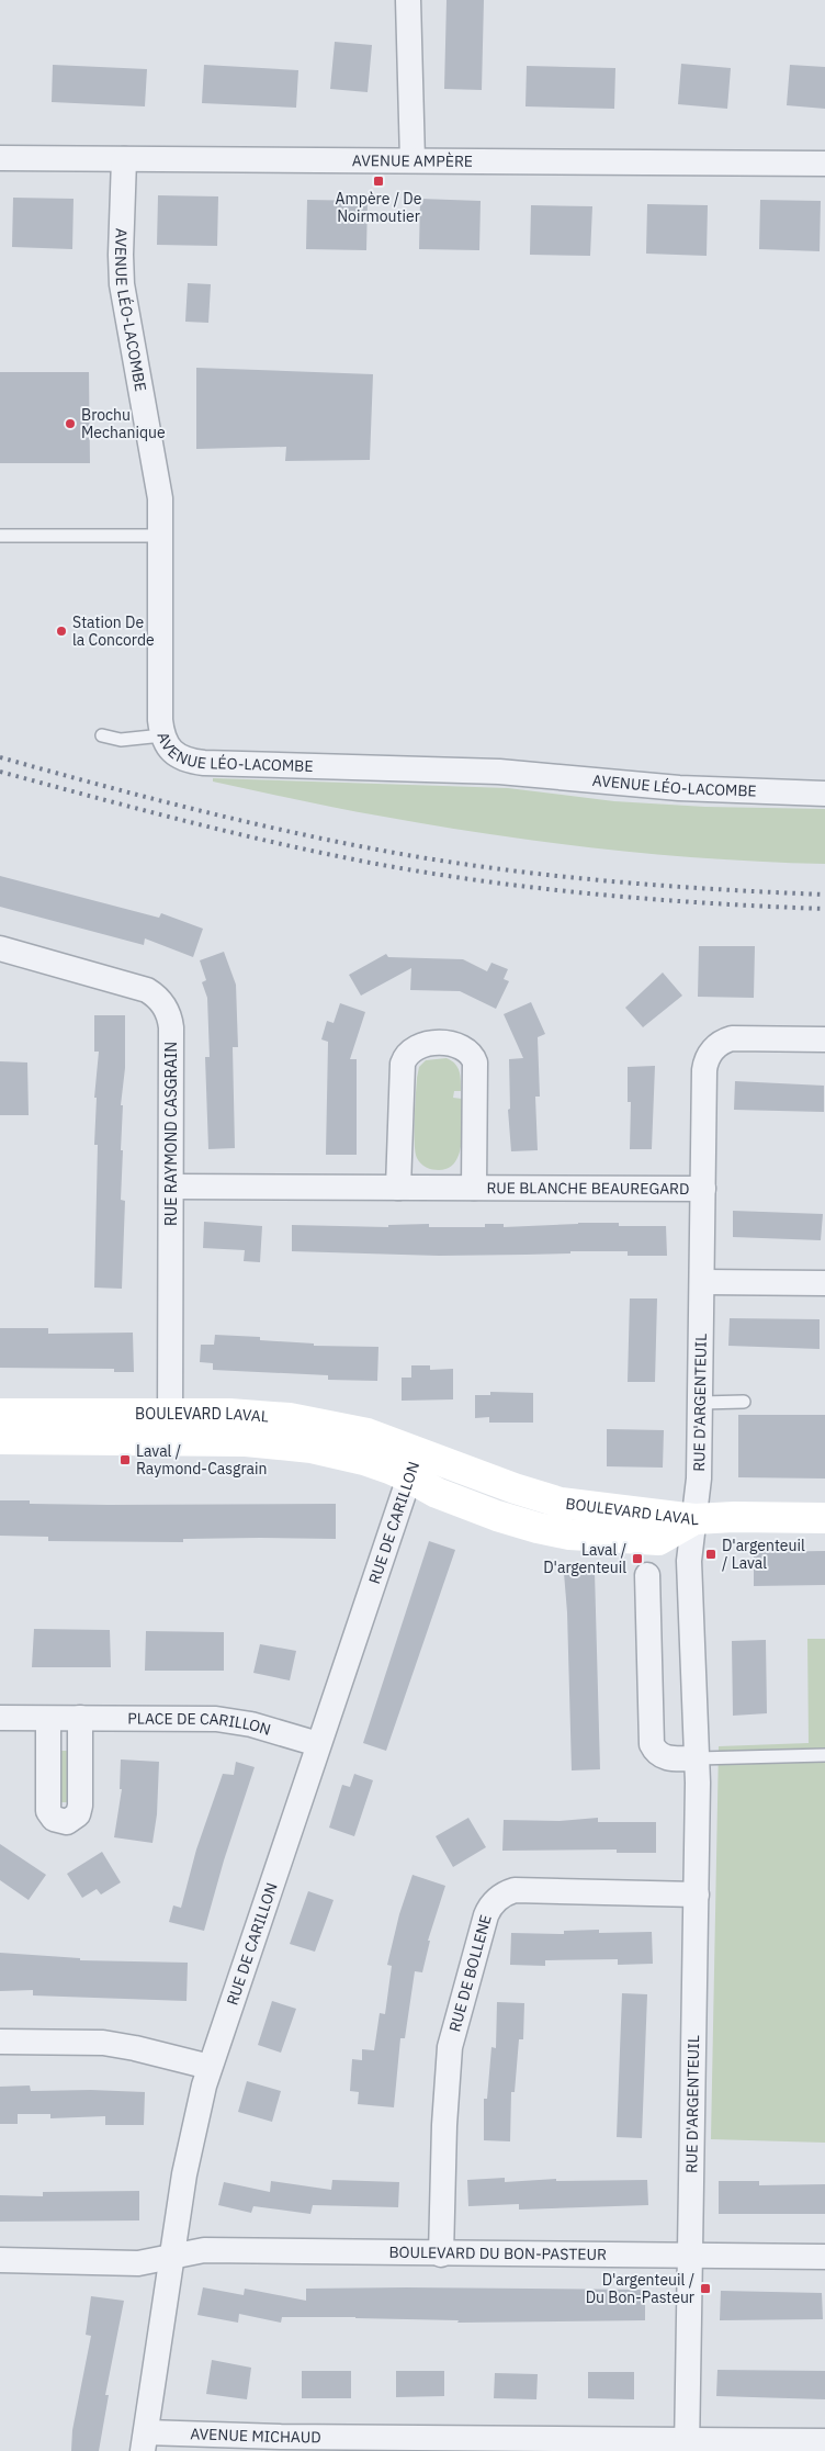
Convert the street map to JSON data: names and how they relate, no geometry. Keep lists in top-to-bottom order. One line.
{"streets":{"street":["AVENUE AMPÈRE","AVENUE LÉO-LACOMBE","RUE RAYMOND CASGRAIN","RUE BLANCHE BEAUREGARD","RUE D'ARGENTEUIL","BOULEVARD LAVAL","RUE DE CARILLON","PLACE DE CARILLON","RUE DE BOLLENE","BOULEVARD DU BON-PASTEUR","AVENUE MICHAUD"]},"crossings":[["AVENUE AMPÈRE","AVENUE LÉO-LACOMBE"],["RUE RAYMOND CASGRAIN","RUE BLANCHE BEAUREGARD"],["RUE RAYMOND CASGRAIN","BOULEVARD LAVAL"],["RUE BLANCHE BEAUREGARD","RUE D'ARGENTEUIL"],["RUE D'ARGENTEUIL","BOULEVARD LAVAL"],["RUE D'ARGENTEUIL","RUE DE BOLLENE"],["RUE D'ARGENTEUIL","BOULEVARD DU BON-PASTEUR"],["RUE D'ARGENTEUIL","AVENUE MICHAUD"],["BOULEVARD LAVAL","RUE DE CARILLON"],["RUE DE CARILLON","PLACE DE CARILLON"],["RUE DE CARILLON","BOULEVARD DU BON-PASTEUR"],["RUE DE CARILLON","AVENUE MICHAUD"],["RUE DE BOLLENE","BOULEVARD DU BON-PASTEUR"]],"places":{"transit":["Ampère / De Noirmoutier","Laval / Raymond-Casgrain","D'argenteuil / Laval","Laval / D'argenteuil","D'argenteuil / Du Bon-Pasteur"],"other":["Brochu Mechanique","Station De la Concorde"]}}
